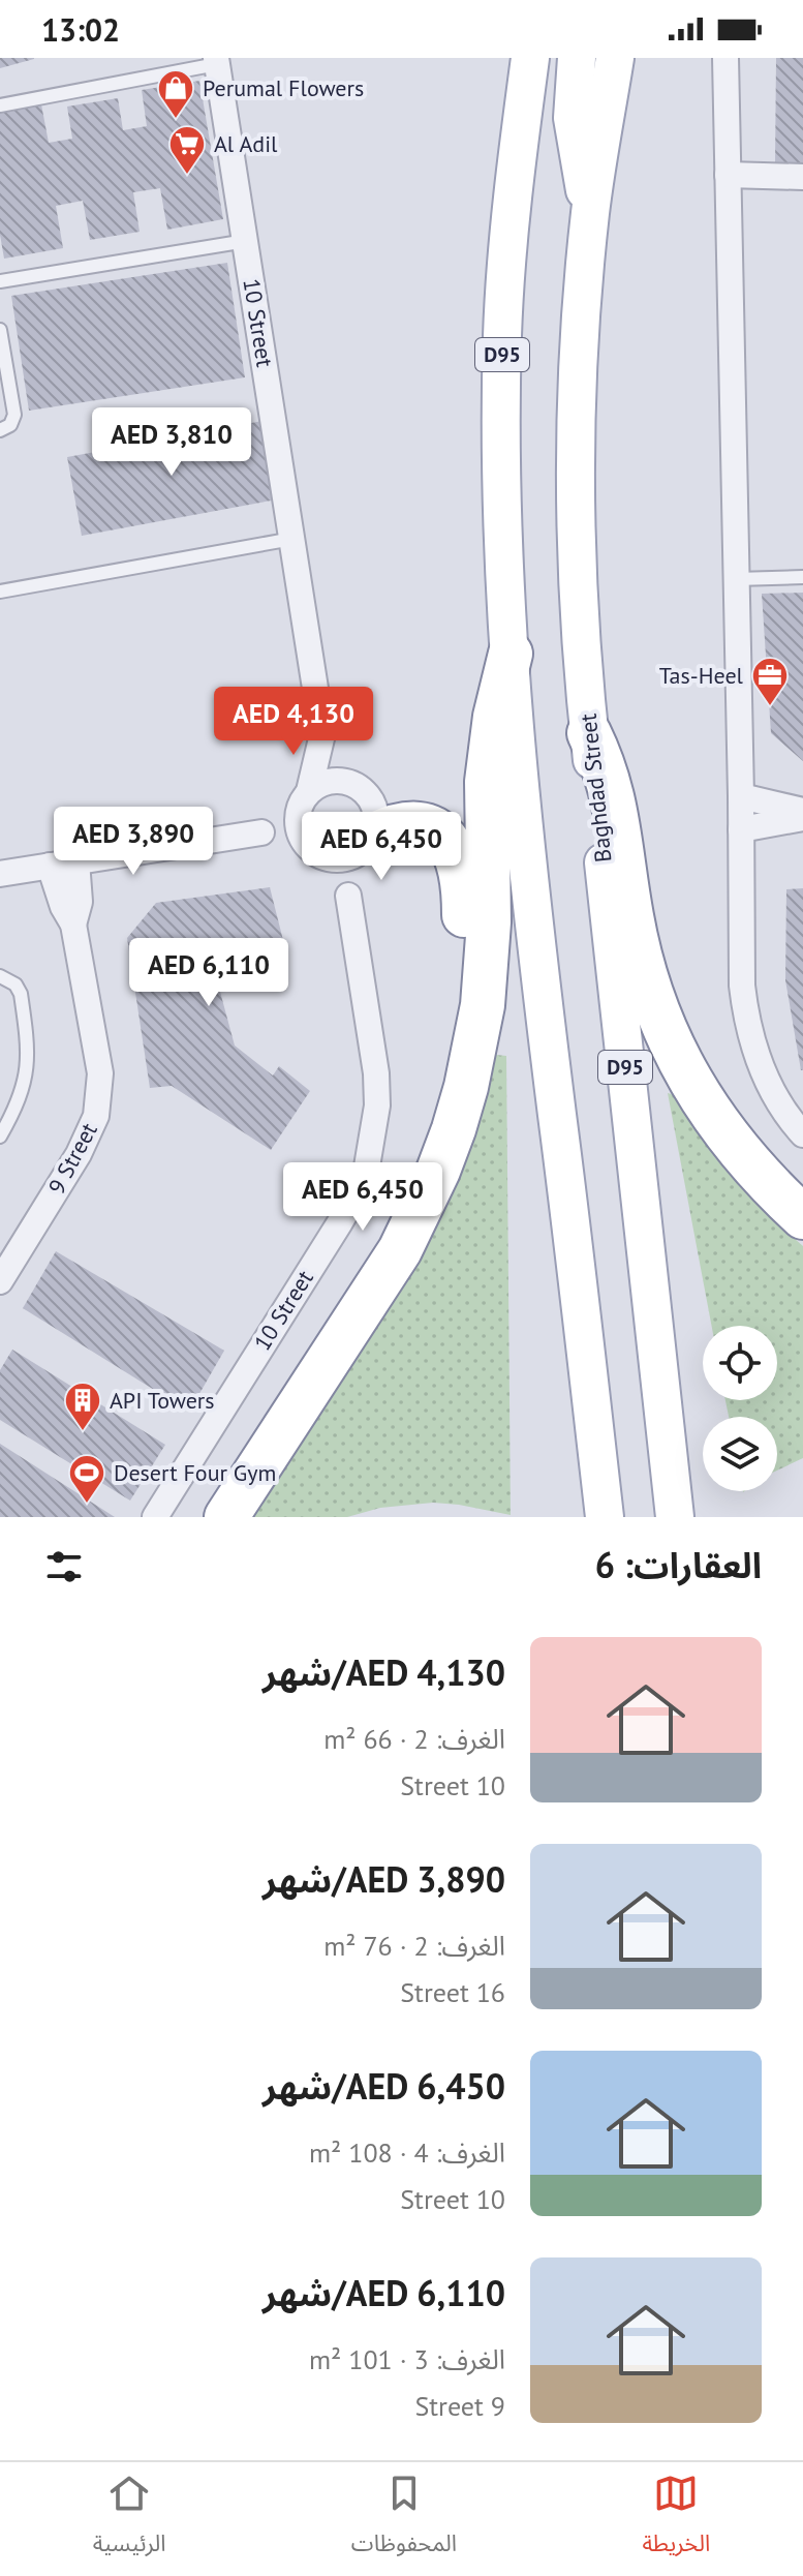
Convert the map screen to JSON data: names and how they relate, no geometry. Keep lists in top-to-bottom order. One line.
{"streets":{"main road":["D95","Baghdad Street"],"street":["10 Street","9 Street"]},"places":{"shop":["Perumal Flowers"],"supermarket":["Al Adil"],"office":["Tas-Heel"],"building":["API Towers"],"sports":["Desert Four Gym"]},"page":{"status":"13:02","price":["AED 3,810","AED 4,130","AED 3,890","AED 6,450","AED 6,110","AED 6,450"],"heading":"العقارات: 6","list":[{"name":"AED 4,130/شهر","note":"الغرف: 2 · 66 m² · 10 Street"},{"name":"AED 3,890/شهر","note":"الغرف: 2 · 76 m² · 16 Street"},{"name":"AED 6,450/شهر","note":"الغرف: 4 · 108 m² · 10 Street"},{"name":"AED 6,110/شهر","note":"الغرف: 3 · 101 m² · 9 Street"}],"tabs":["الخريطة","المحفوظات","الرئيسية"]}}
